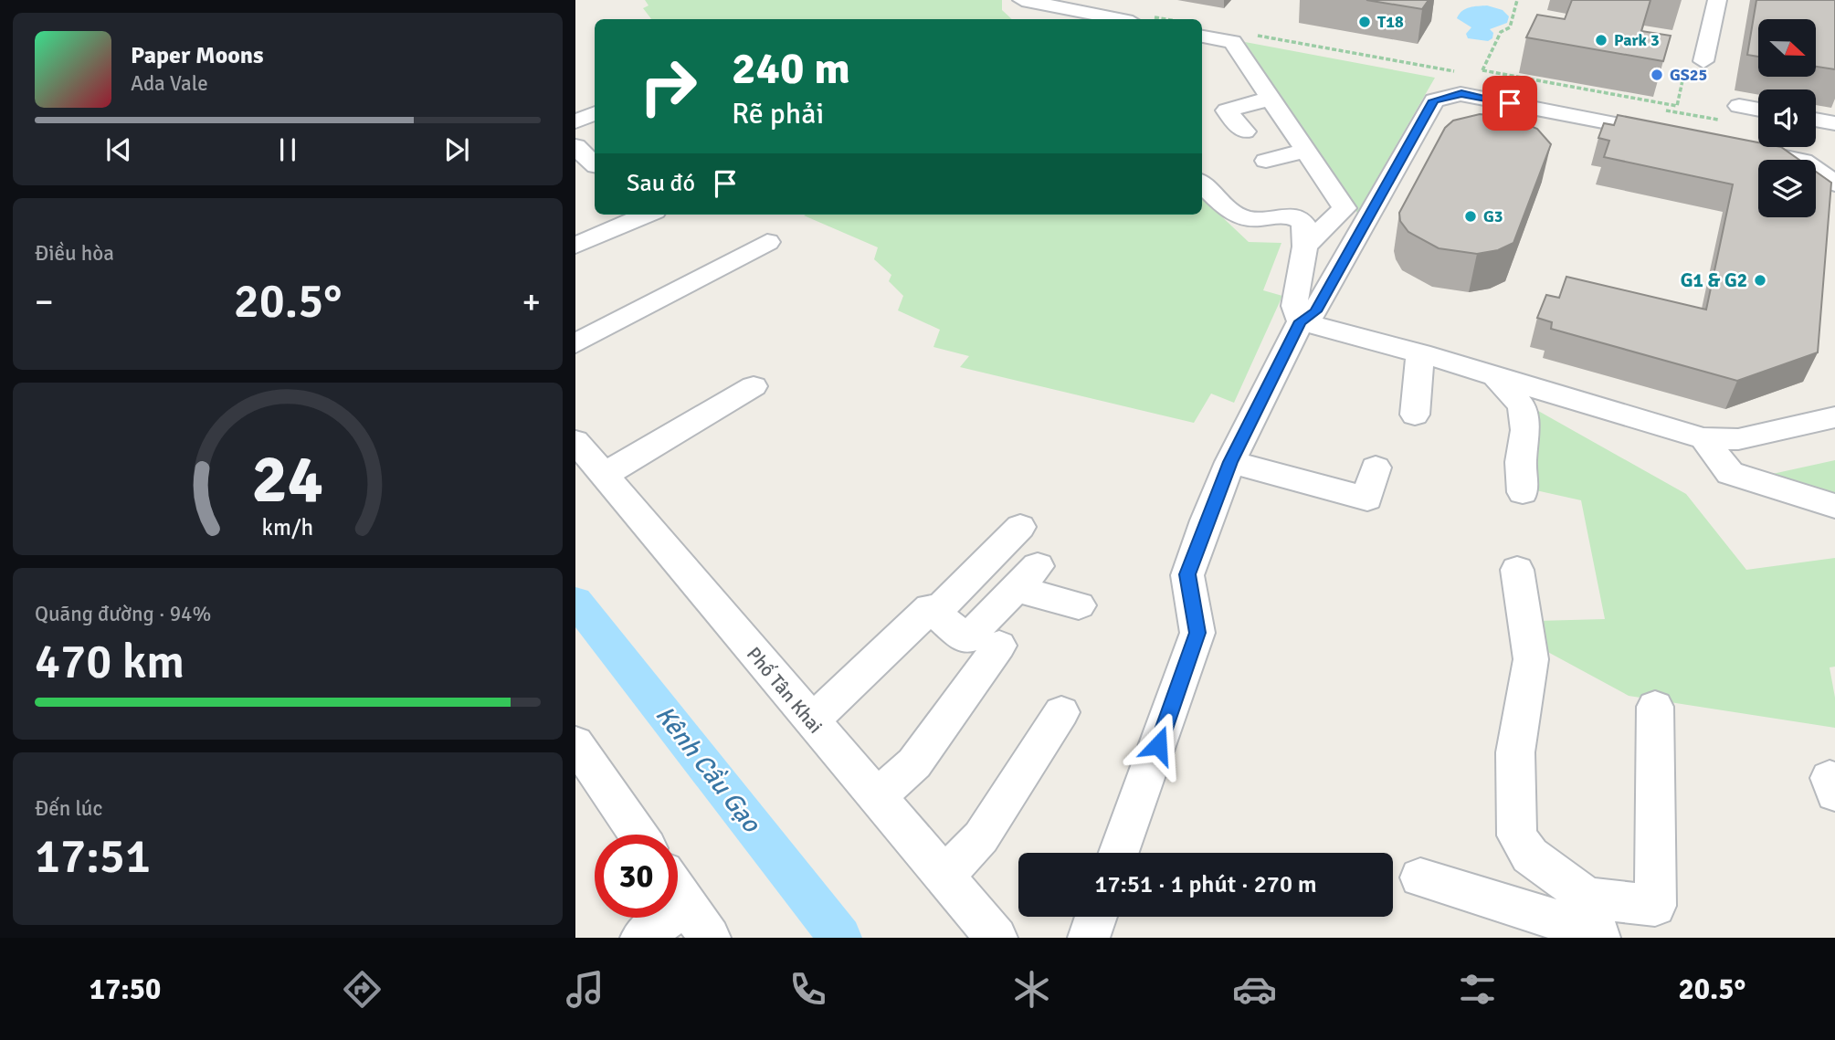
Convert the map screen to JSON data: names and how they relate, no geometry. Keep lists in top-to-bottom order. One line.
{"streets":{"street":["Phố Tân Khai"]},"water":["Kênh Cầu Gạo"],"places":["T18","Park 3","GS25","G3","G1 & G2"],"north":"right","page":{"turn":["240 m","Rẽ phải"],"song":["Paper Moons","Ada Vale"],"then":"Sau đó","tile":["Điều hòa",["Quãng đường · 94%","470 km"],["Đến lúc","17:51"]],"heat":["−","20.5°","+"],"limit":"30","trip":"17:51 · 1 phút · 270 m","tabs":["17:50","20.5°"],"gauge":["24","km/h"]}}
